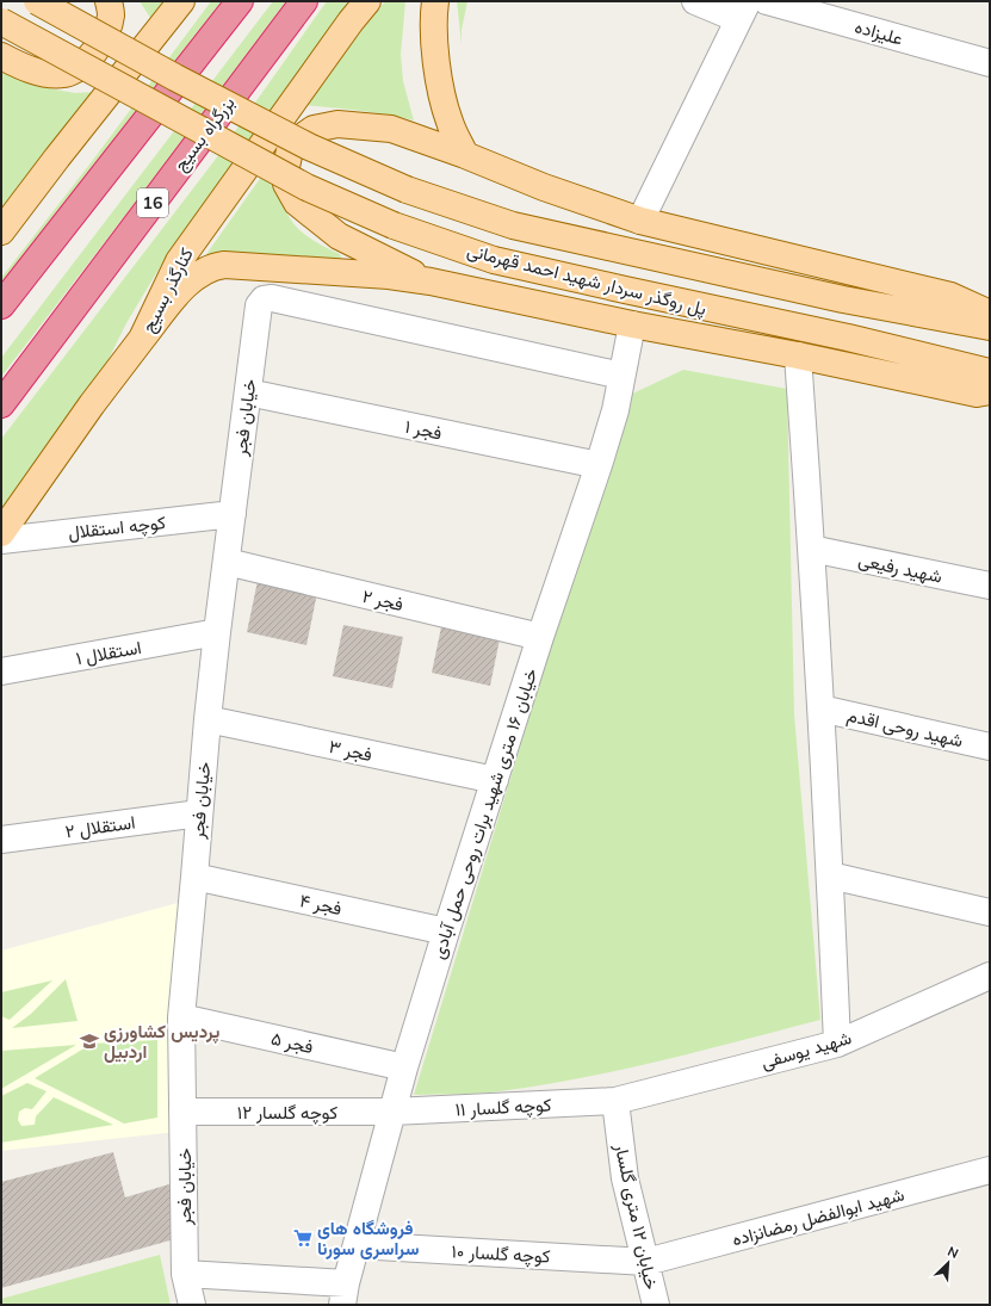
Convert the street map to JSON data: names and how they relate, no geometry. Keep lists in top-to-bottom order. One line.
{"streets":{"highway":["بزرگراه بسیج","16"],"main road":["پل روگذر سردار شهید احمد قهرمانی","کنارگذر بسیج"],"street":["علیزاده","خیابان فجر","فجر ۱","کوچه استقلال","شهید رفیعی","فجر ۲","استقلال ۱","شهید روحی اقدم","فجر ۳","خیابان ۱۶ متری شهید برات روحی حمل آبادی","استقلال ۲","فجر ۴","فجر ۵","شهید یوسفی","کوچه گلسار ۱۱","کوچه گلسار ۱۲","خیابان ۱۲ متری گلسار","شهید ابوالفضل رمضانزاده","کوچه گلسار ۱۰"]},"crossings":[["خیابان فجر","فجر ۱"],["خیابان فجر","کوچه استقلال"],["خیابان فجر","فجر ۲"],["خیابان فجر","استقلال ۱"],["خیابان فجر","فجر ۳"],["خیابان فجر","خیابان ۱۶ متری شهید برات روحی حمل آبادی"],["خیابان فجر","استقلال ۲"],["خیابان فجر","فجر ۴"],["خیابان فجر","فجر ۵"],["خیابان فجر","کوچه گلسار ۱۲"],["فجر ۱","خیابان ۱۶ متری شهید برات روحی حمل آبادی"],["فجر ۲","خیابان ۱۶ متری شهید برات روحی حمل آبادی"],["فجر ۳","خیابان ۱۶ متری شهید برات روحی حمل آبادی"],["خیابان ۱۶ متری شهید برات روحی حمل آبادی","فجر ۴"],["خیابان ۱۶ متری شهید برات روحی حمل آبادی","فجر ۵"],["خیابان ۱۶ متری شهید برات روحی حمل آبادی","کوچه گلسار ۱۱"],["خیابان ۱۶ متری شهید برات روحی حمل آبادی","کوچه گلسار ۱۲"],["خیابان ۱۶ متری شهید برات روحی حمل آبادی","کوچه گلسار ۱۰"],["شهید یوسفی","کوچه گلسار ۱۱"],["شهید یوسفی","خیابان ۱۲ متری گلسار"],["کوچه گلسار ۱۱","کوچه گلسار ۱۲"],["کوچه گلسار ۱۱","خیابان ۱۲ متری گلسار"],["خیابان ۱۲ متری گلسار","شهید ابوالفضل رمضانزاده"],["خیابان ۱۲ متری گلسار","کوچه گلسار ۱۰"],["شهید ابوالفضل رمضانزاده","کوچه گلسار ۱۰"]],"places":{"school or university":["پردیس کشاورزی اردبیل"],"supermarket":["فروشگاه های سراسری سورنا"]},"north":"top right"}
